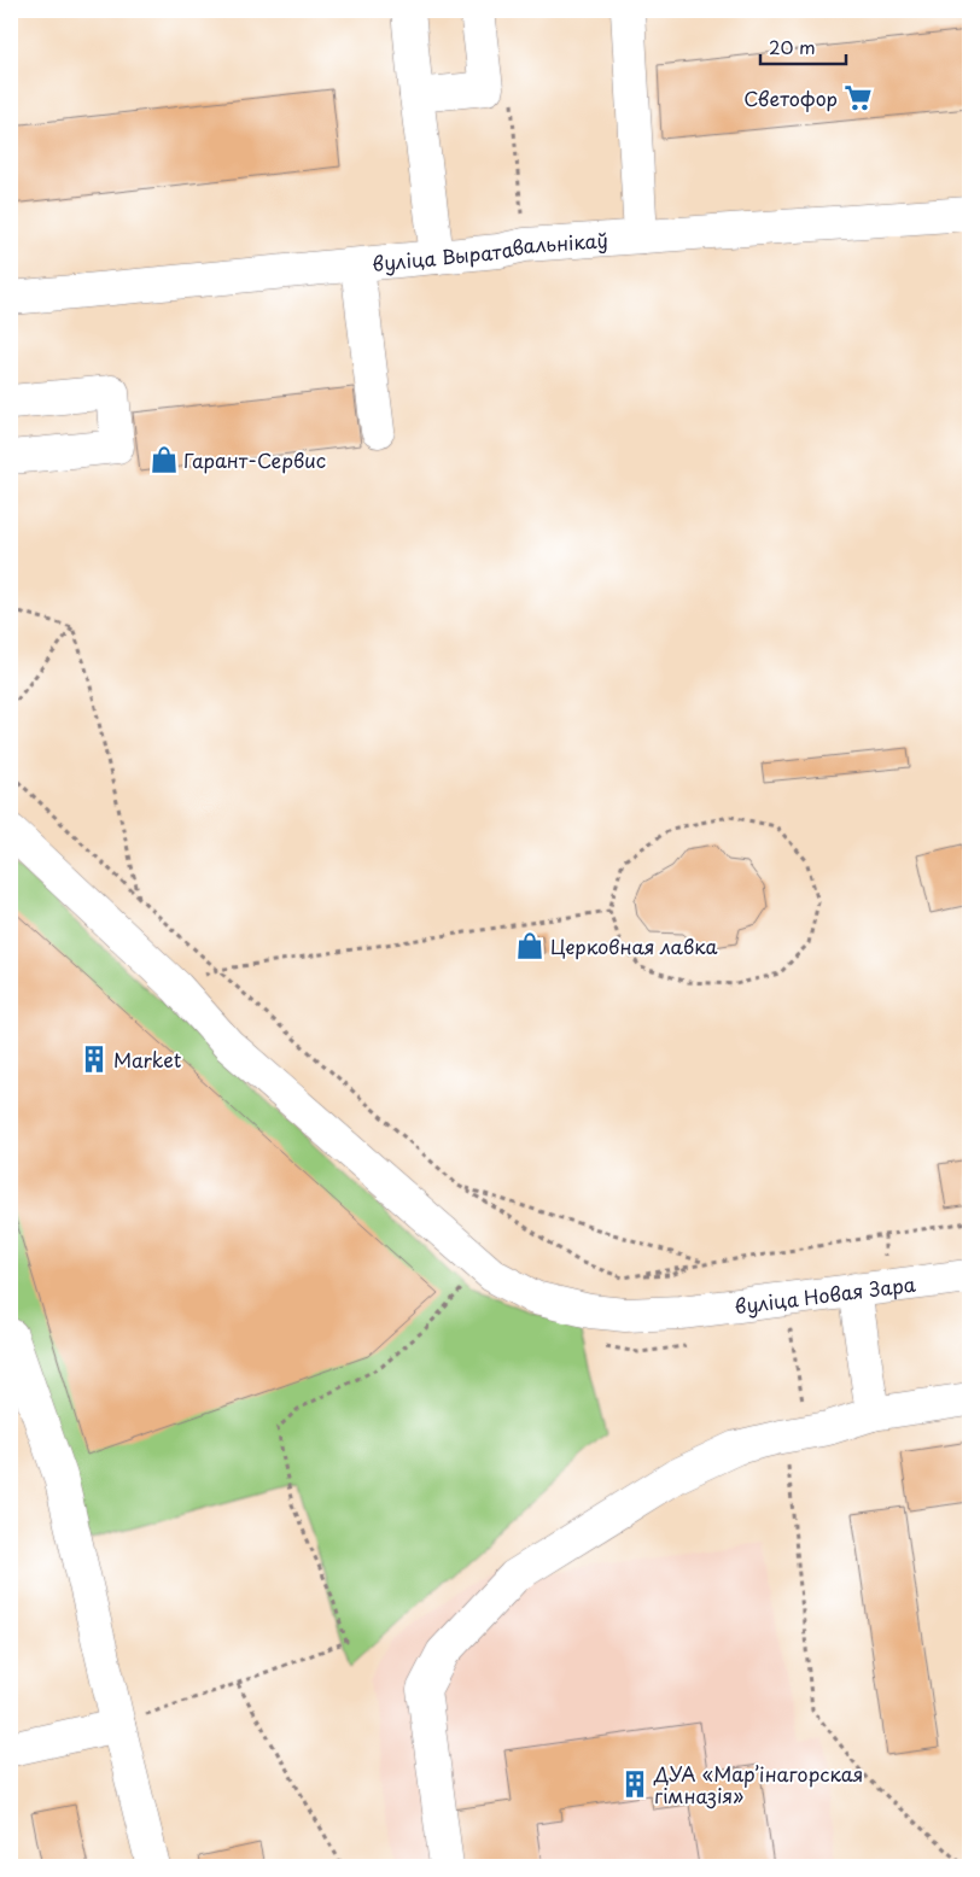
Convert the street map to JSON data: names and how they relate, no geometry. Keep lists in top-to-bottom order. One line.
{"streets":{"street":["вуліца Выратавальнікаў","вуліца Новая Зара"]},"places":{"supermarket":["Светофор"],"shop":["Гарант-Сервис","Церковная лавка"],"building":["Market","ДУА «Марʼінагорская гімназія»"]},"scale_bar":"20 m"}
